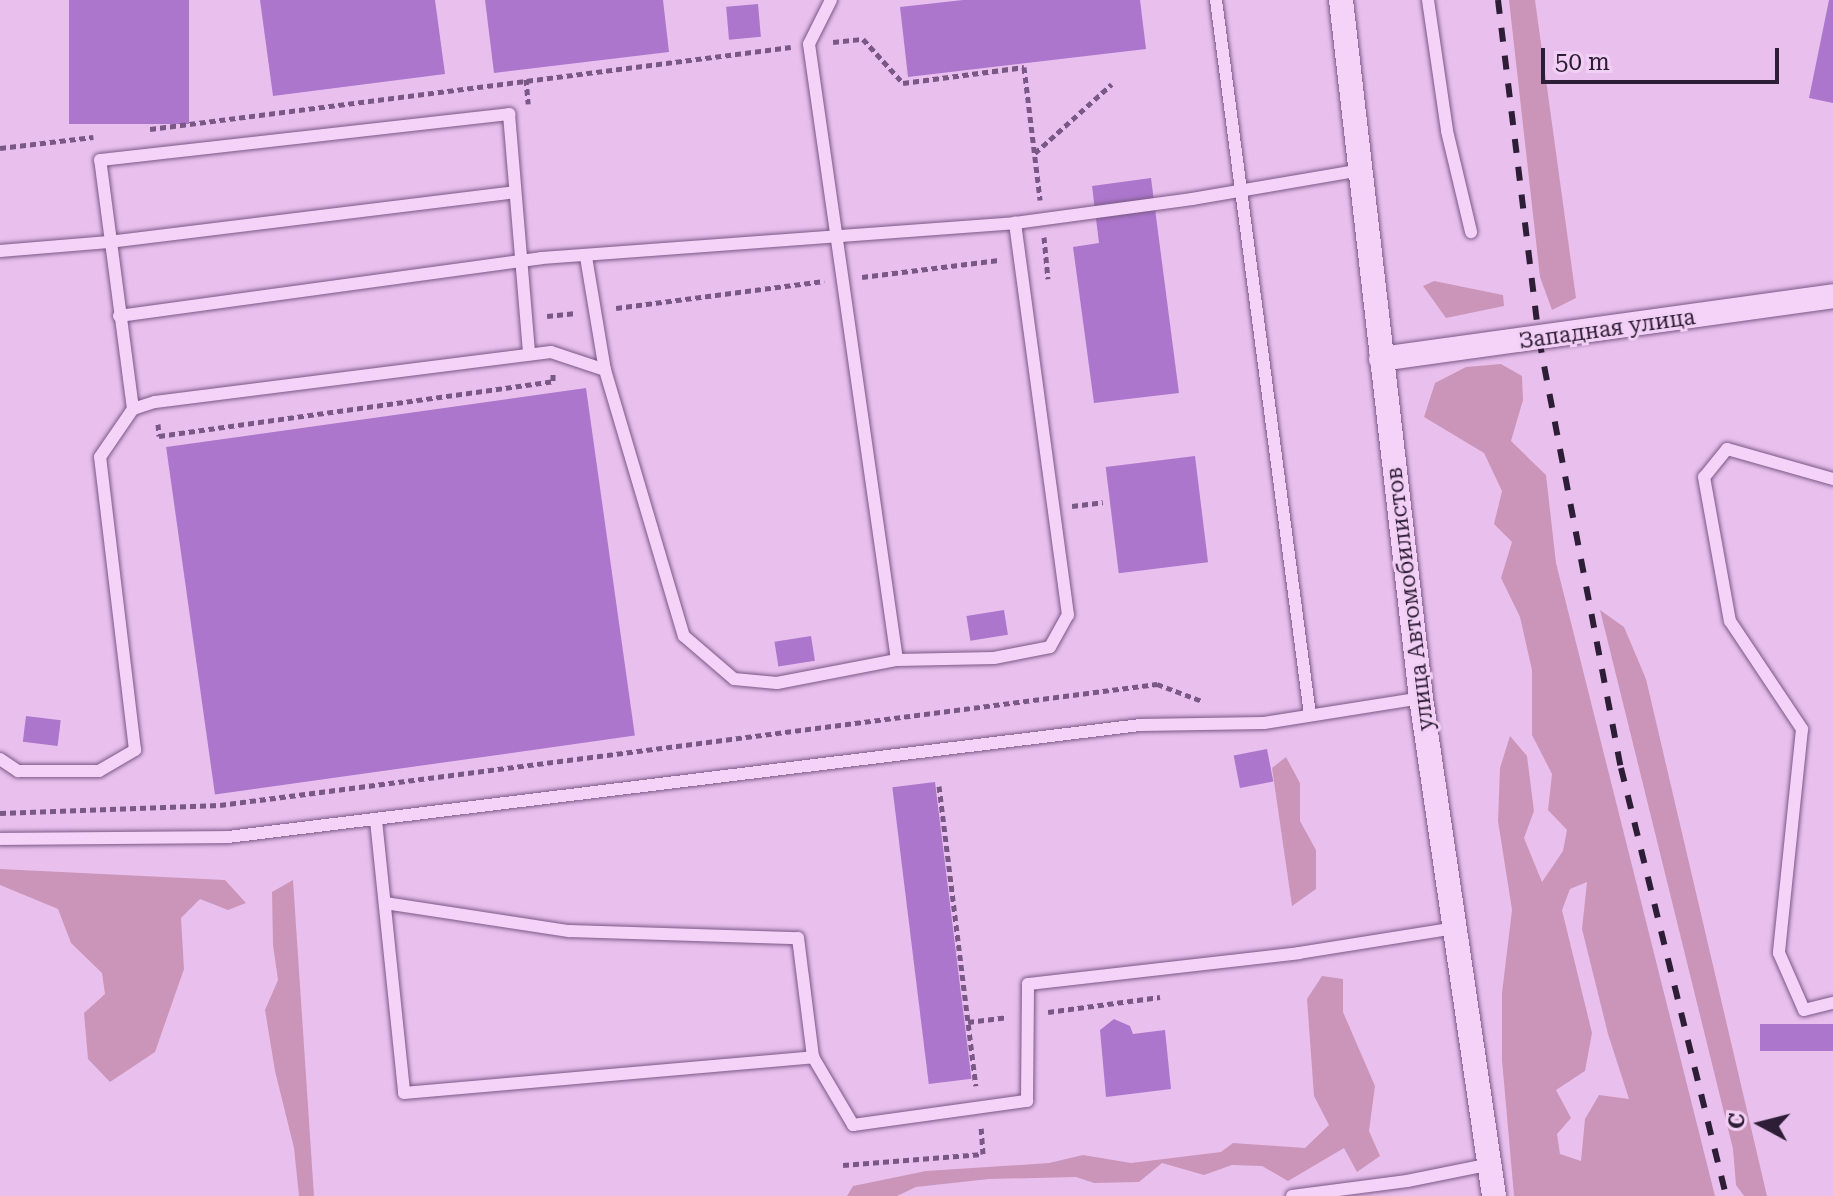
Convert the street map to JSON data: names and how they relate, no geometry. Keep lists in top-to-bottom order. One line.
{"streets":{"street":["Западная улица","улица Автомобилистов"]},"crossings":[["Западная улица","улица Автомобилистов"]],"scale_bar":"50 m","north":"left"}
